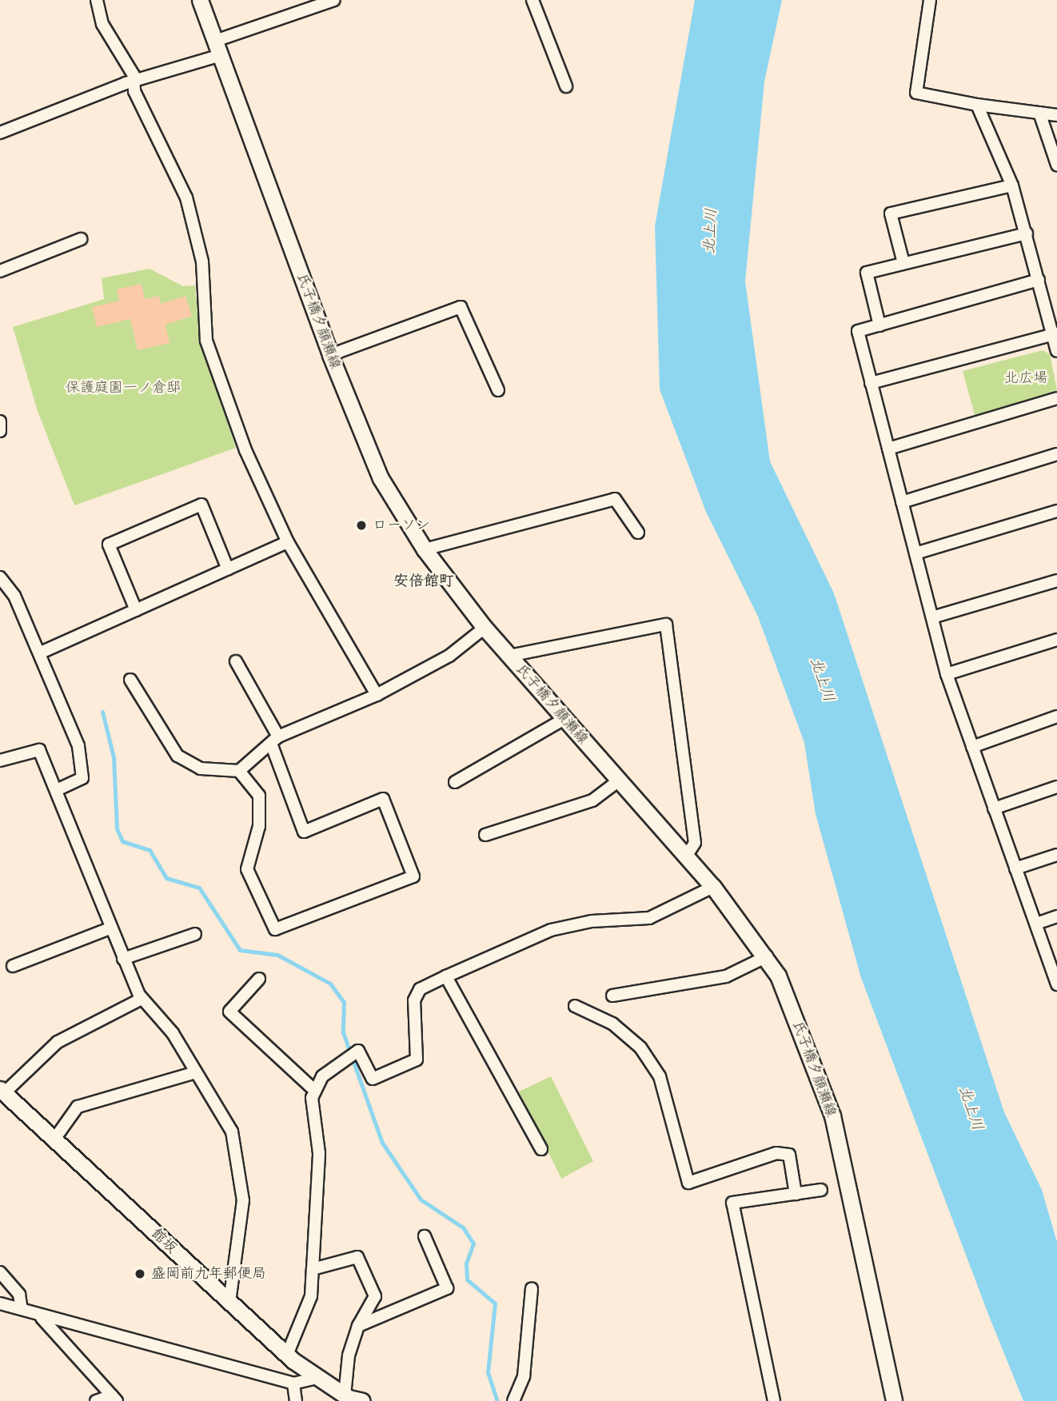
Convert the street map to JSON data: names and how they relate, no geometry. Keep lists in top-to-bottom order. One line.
{"streets":{"main road":["氏子橋夕顔瀬線","館坂"]},"districts":["安倍館町"],"water":["北上川"],"parks":["北広場","保護庭園一ノ倉邸"],"places":["ローソン","盛岡前九年郵便局"]}
